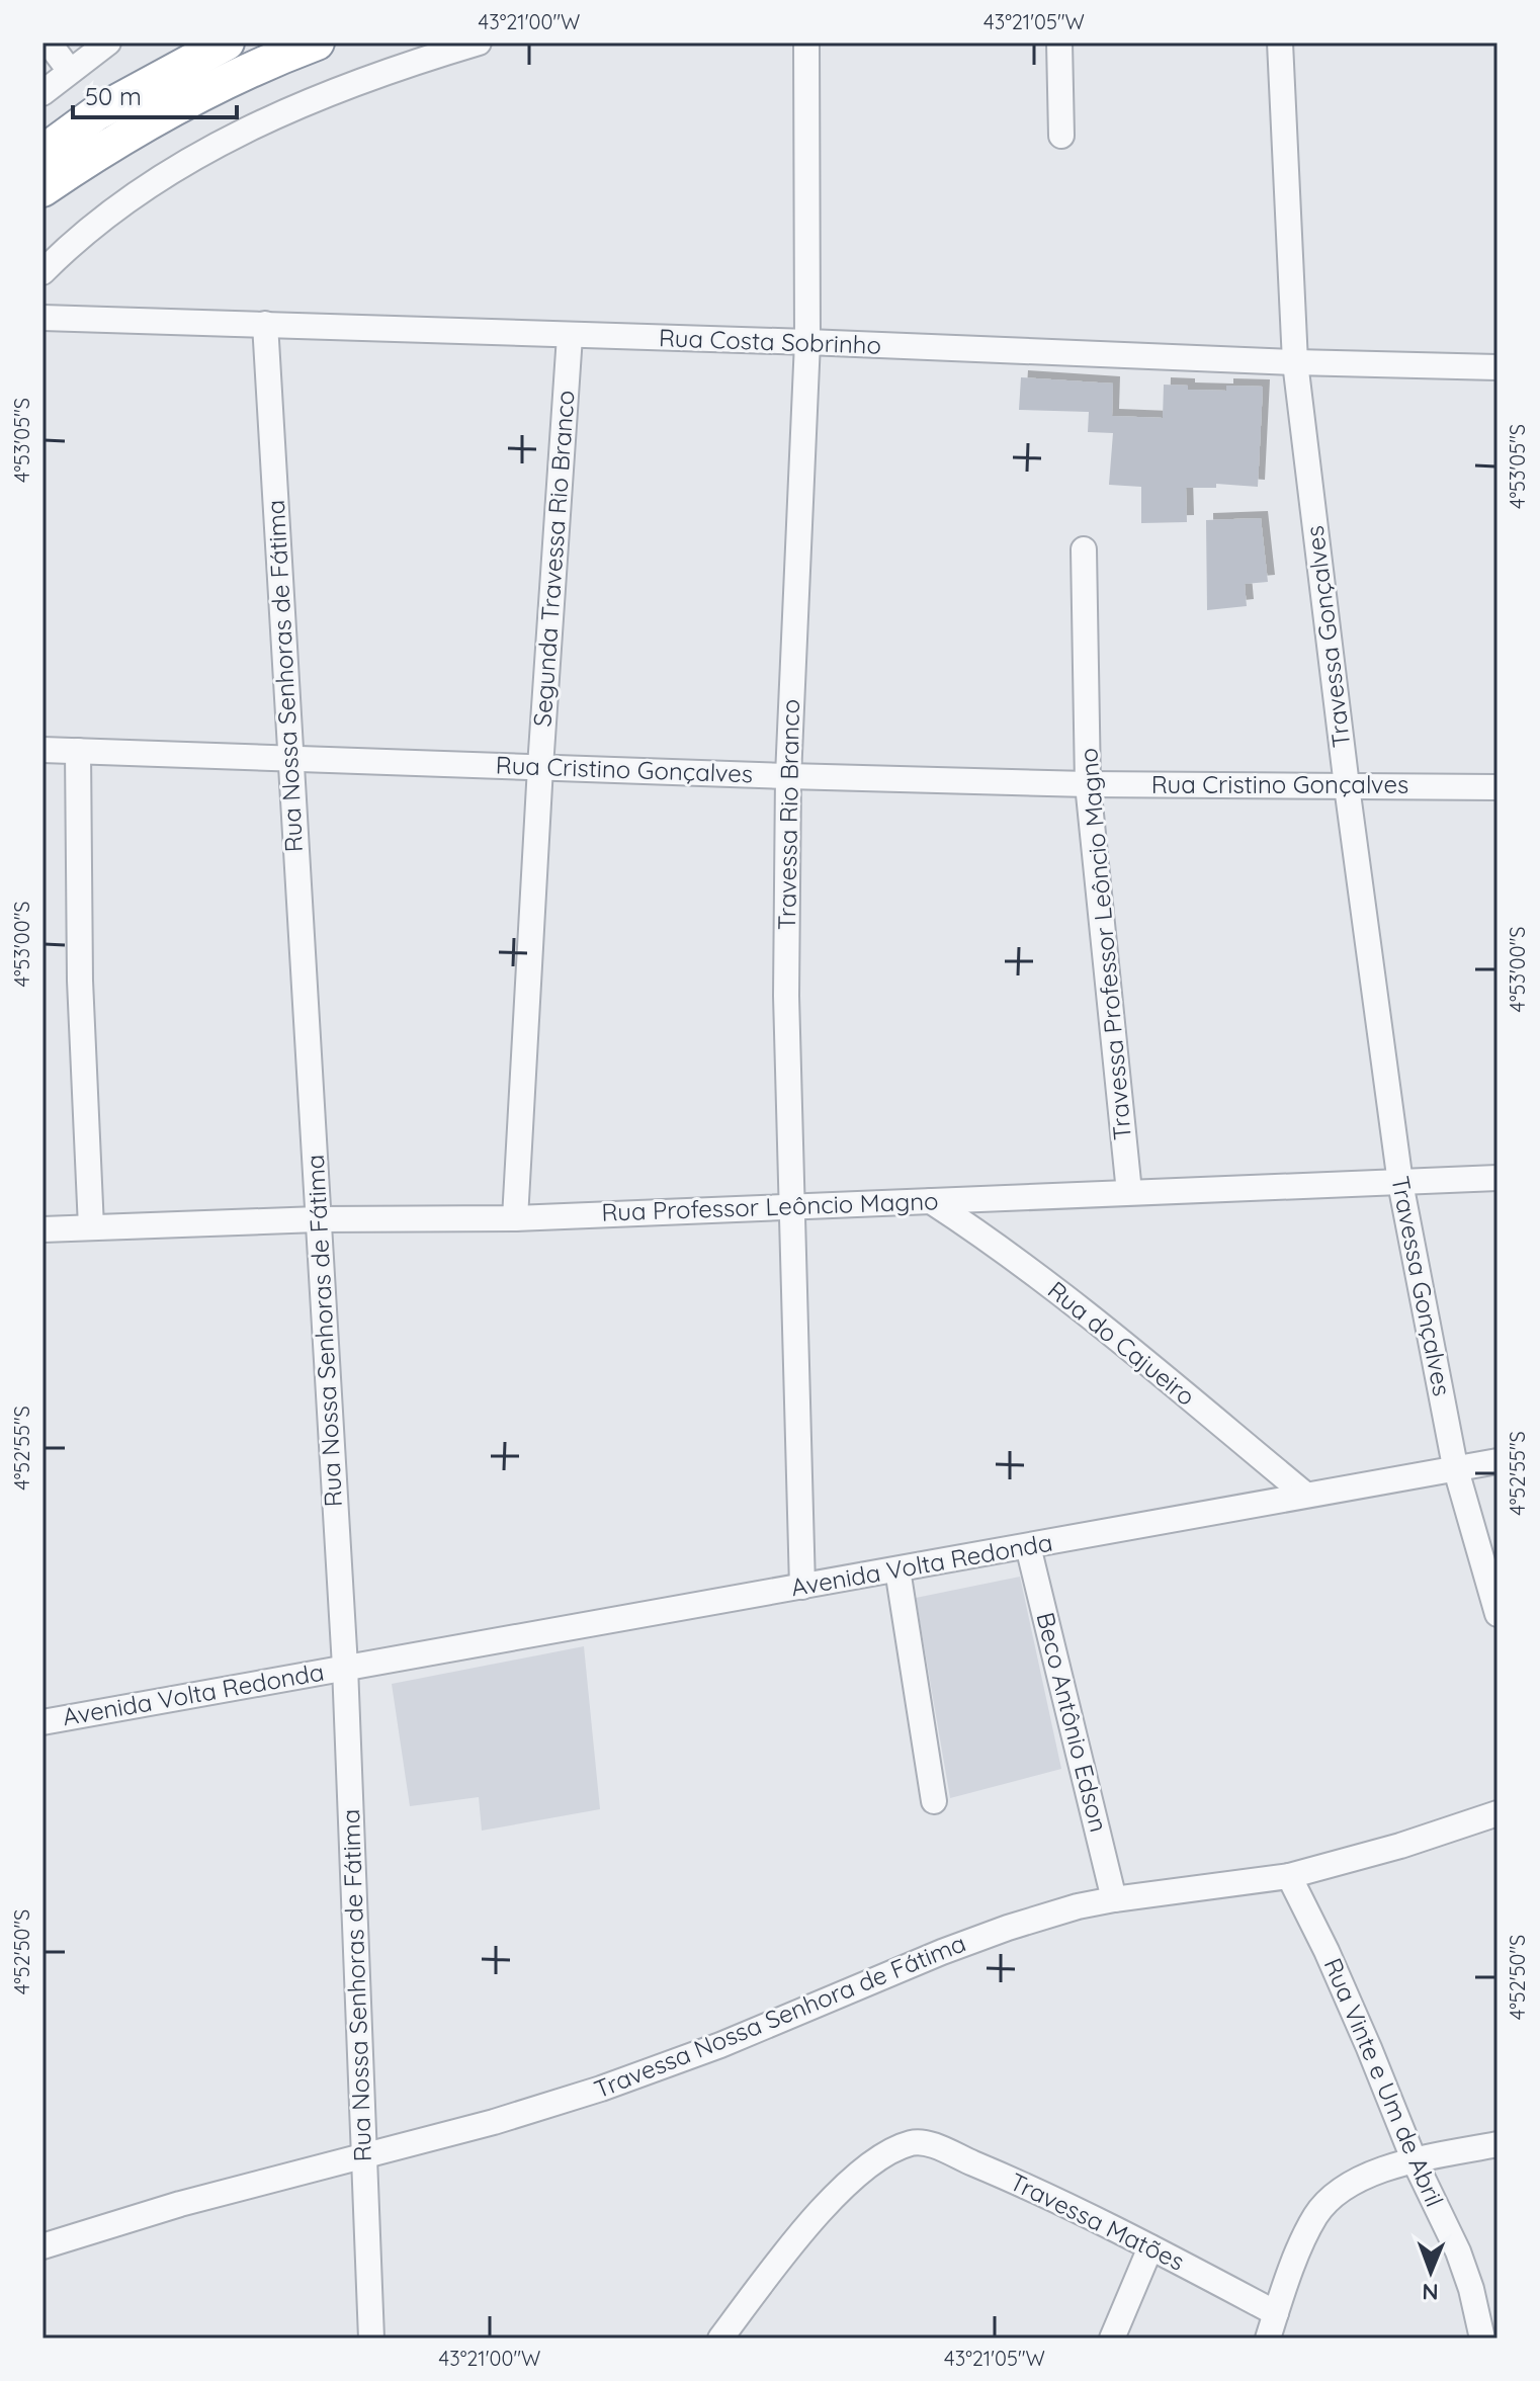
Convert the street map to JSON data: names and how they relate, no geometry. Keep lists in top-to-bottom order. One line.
{"streets":{"street":["Rua Costa Sobrinho","Segunda Travessa Rio Branco","Travessa Gonçalves","Rua Nossa Senhoras de Fátima","Rua Cristino Gonçalves","Travessa Rio Branco","Travessa Professor Leôncio Magno","Rua Professor Leôncio Magno","Rua do Cajueiro","Avenida Volta Redonda","Beco Antônio Edson","Travessa Nossa Senhora de Fátima","Rua Vinte e Um de Abril","Travessa Matões"]},"crossings":[["Rua Costa Sobrinho","Segunda Travessa Rio Branco"],["Rua Costa Sobrinho","Travessa Gonçalves"],["Rua Costa Sobrinho","Rua Nossa Senhoras de Fátima"],["Rua Costa Sobrinho","Travessa Rio Branco"],["Segunda Travessa Rio Branco","Rua Cristino Gonçalves"],["Segunda Travessa Rio Branco","Rua Professor Leôncio Magno"],["Travessa Gonçalves","Rua Cristino Gonçalves"],["Travessa Gonçalves","Rua Professor Leôncio Magno"],["Travessa Gonçalves","Avenida Volta Redonda"],["Rua Nossa Senhoras de Fátima","Rua Cristino Gonçalves"],["Rua Nossa Senhoras de Fátima","Rua Professor Leôncio Magno"],["Rua Nossa Senhoras de Fátima","Avenida Volta Redonda"],["Rua Nossa Senhoras de Fátima","Travessa Nossa Senhora de Fátima"],["Rua Cristino Gonçalves","Travessa Rio Branco"],["Rua Cristino Gonçalves","Travessa Professor Leôncio Magno"],["Travessa Rio Branco","Rua Professor Leôncio Magno"],["Travessa Rio Branco","Avenida Volta Redonda"],["Travessa Professor Leôncio Magno","Rua Professor Leôncio Magno"],["Rua Professor Leôncio Magno","Rua do Cajueiro"],["Rua do Cajueiro","Avenida Volta Redonda"],["Avenida Volta Redonda","Beco Antônio Edson"],["Beco Antônio Edson","Travessa Nossa Senhora de Fátima"],["Travessa Nossa Senhora de Fátima","Rua Vinte e Um de Abril"]],"scale_bar":"50 m","north":"bottom","coordinates":["43°21'00\"W","43°21'05\"W","4°53'05\"S","4°53'00\"S","4°52'55\"S","4°52'50\"S"]}
